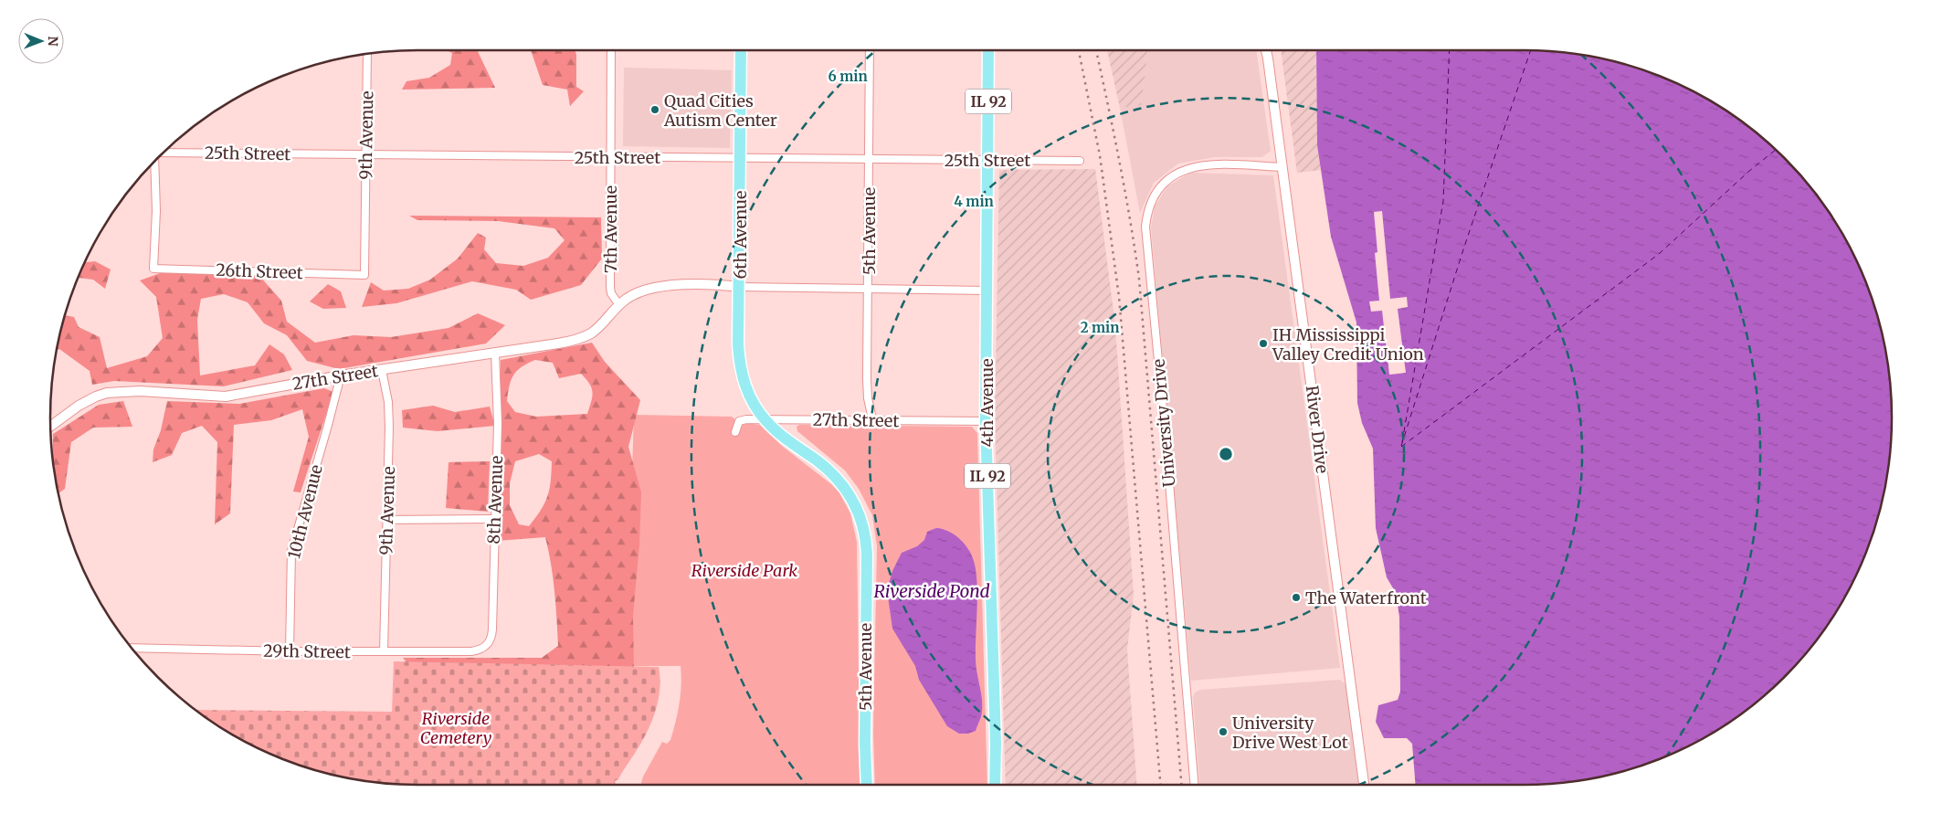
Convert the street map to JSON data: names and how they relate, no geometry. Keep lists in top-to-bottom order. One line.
{"streets":{"main road":["IL 92","5th Avenue","6th Avenue","4th Avenue"],"street":["9th Avenue","25th Street","7th Avenue","26th Street","27th Street","University Drive","River Drive","8th Avenue","10th Avenue","29th Street"]},"crossings":[["9th Avenue","25th Street"],["9th Avenue","26th Street"],["9th Avenue","27th Street"],["9th Avenue","29th Street"],["25th Street","7th Avenue"],["25th Street","5th Avenue"],["25th Street","6th Avenue"],["25th Street","4th Avenue"],["7th Avenue","27th Street"],["5th Avenue","6th Avenue"],["5th Avenue","27th Street"],["6th Avenue","27th Street"],["27th Street","4th Avenue"],["27th Street","8th Avenue"],["27th Street","10th Avenue"],["University Drive","River Drive"],["8th Avenue","29th Street"],["10th Avenue","29th Street"]],"water":["Riverside Pond"],"parks":["Riverside Park","Riverside Cemetery"],"places":["Quad Cities Autism Center","IH Mississippi Valley Credit Union","The Waterfront","University Drive West Lot"],"north":"right","rings":["6 min","4 min","2 min"]}
